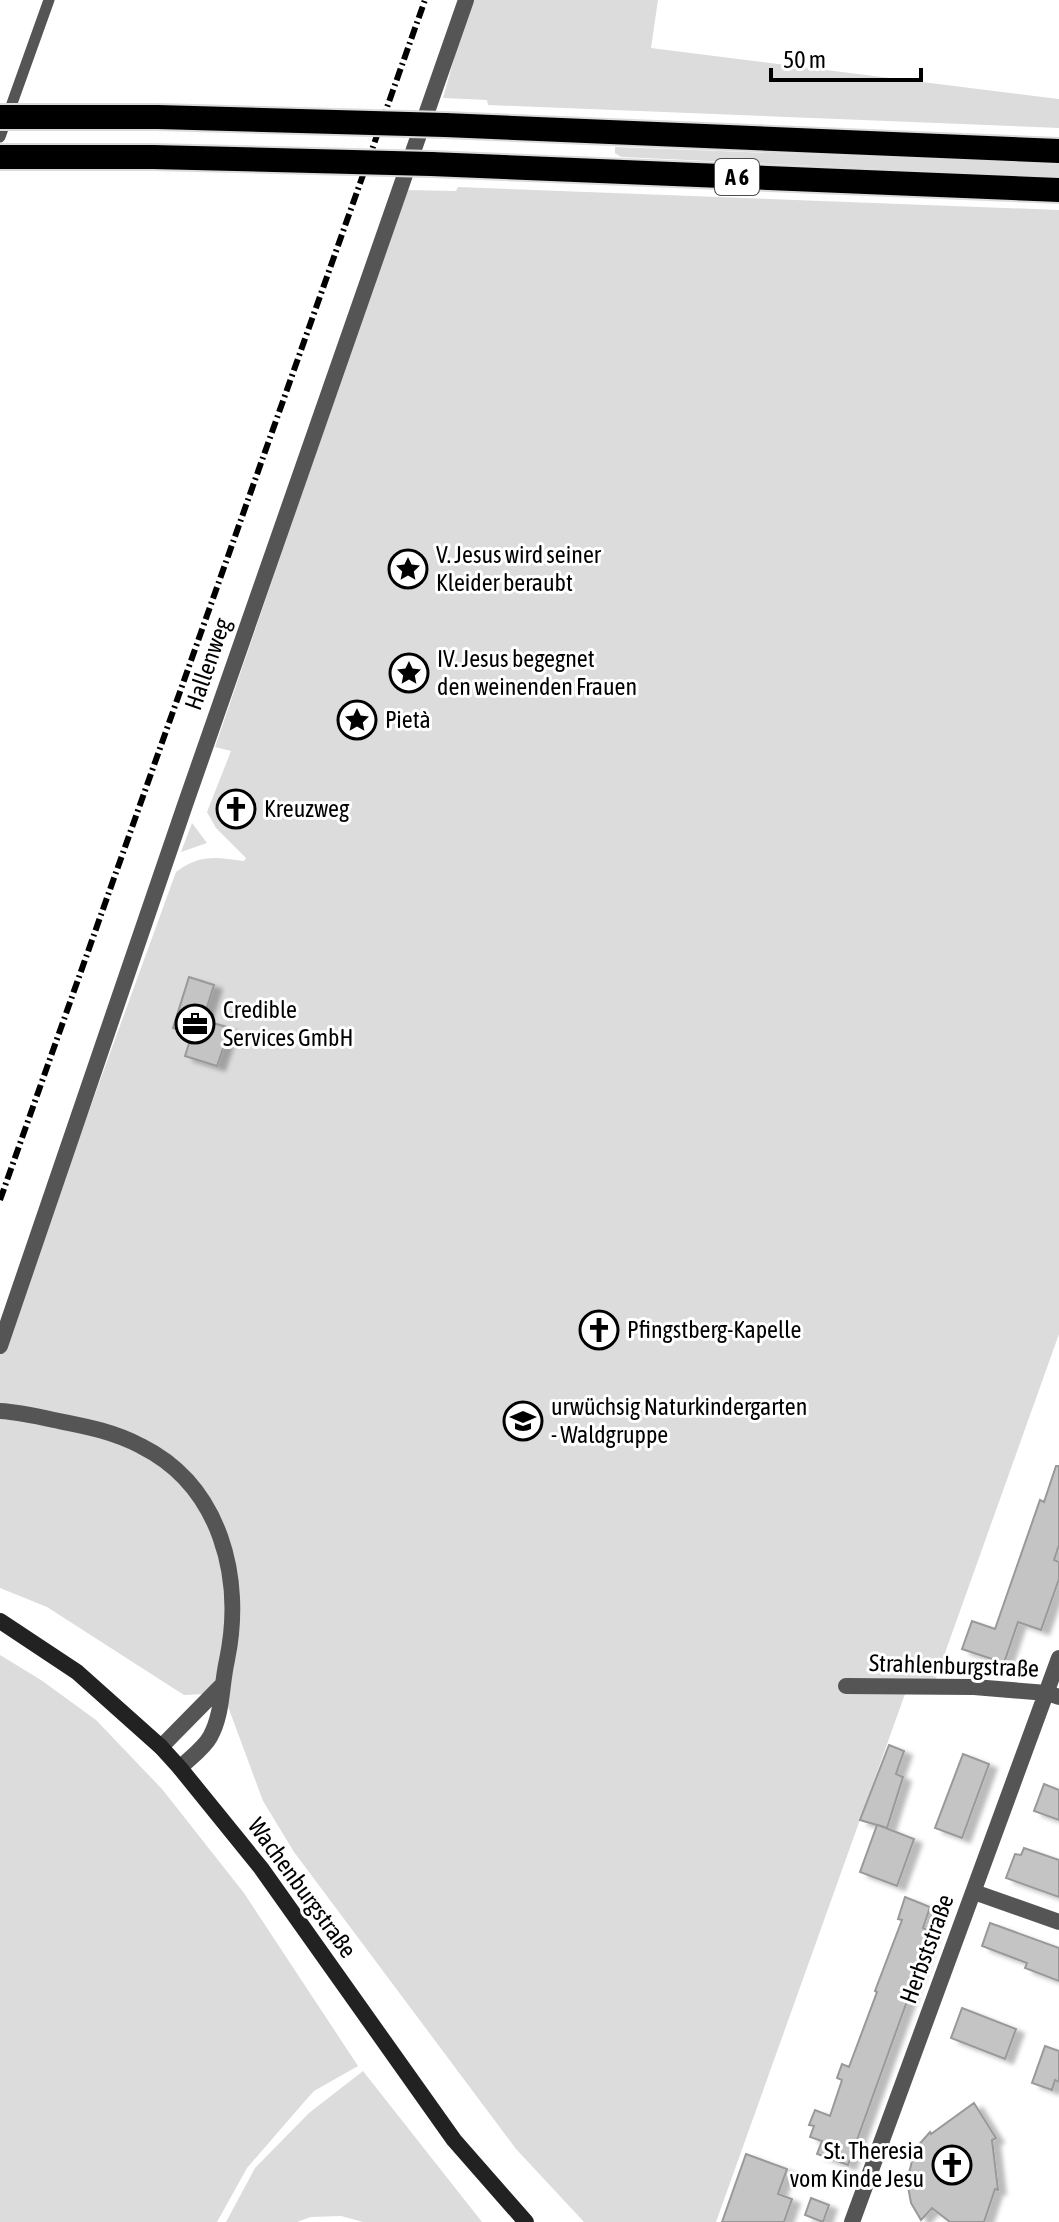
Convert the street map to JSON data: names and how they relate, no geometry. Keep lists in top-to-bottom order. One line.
{"streets":{"highway":["A 6"],"main road":["Wachenburgstraße"],"street":["Hallenweg","Strahlenburgstraße","Herbststraße"]},"crossings":[["Strahlenburgstraße","Herbststraße"]],"places":{"place":["V. Jesus wird seiner Kleider beraubt","IV. Jesus begegnet den weinenden Frauen","Pietà"],"church":["Kreuzweg","Pfingstberg-Kapelle","St. Theresia vom Kinde Jesu"],"office":["Credible Services GmbH"],"school or university":["urwüchsig Naturkindergarten - Waldgruppe"]},"scale_bar":"50 m"}
